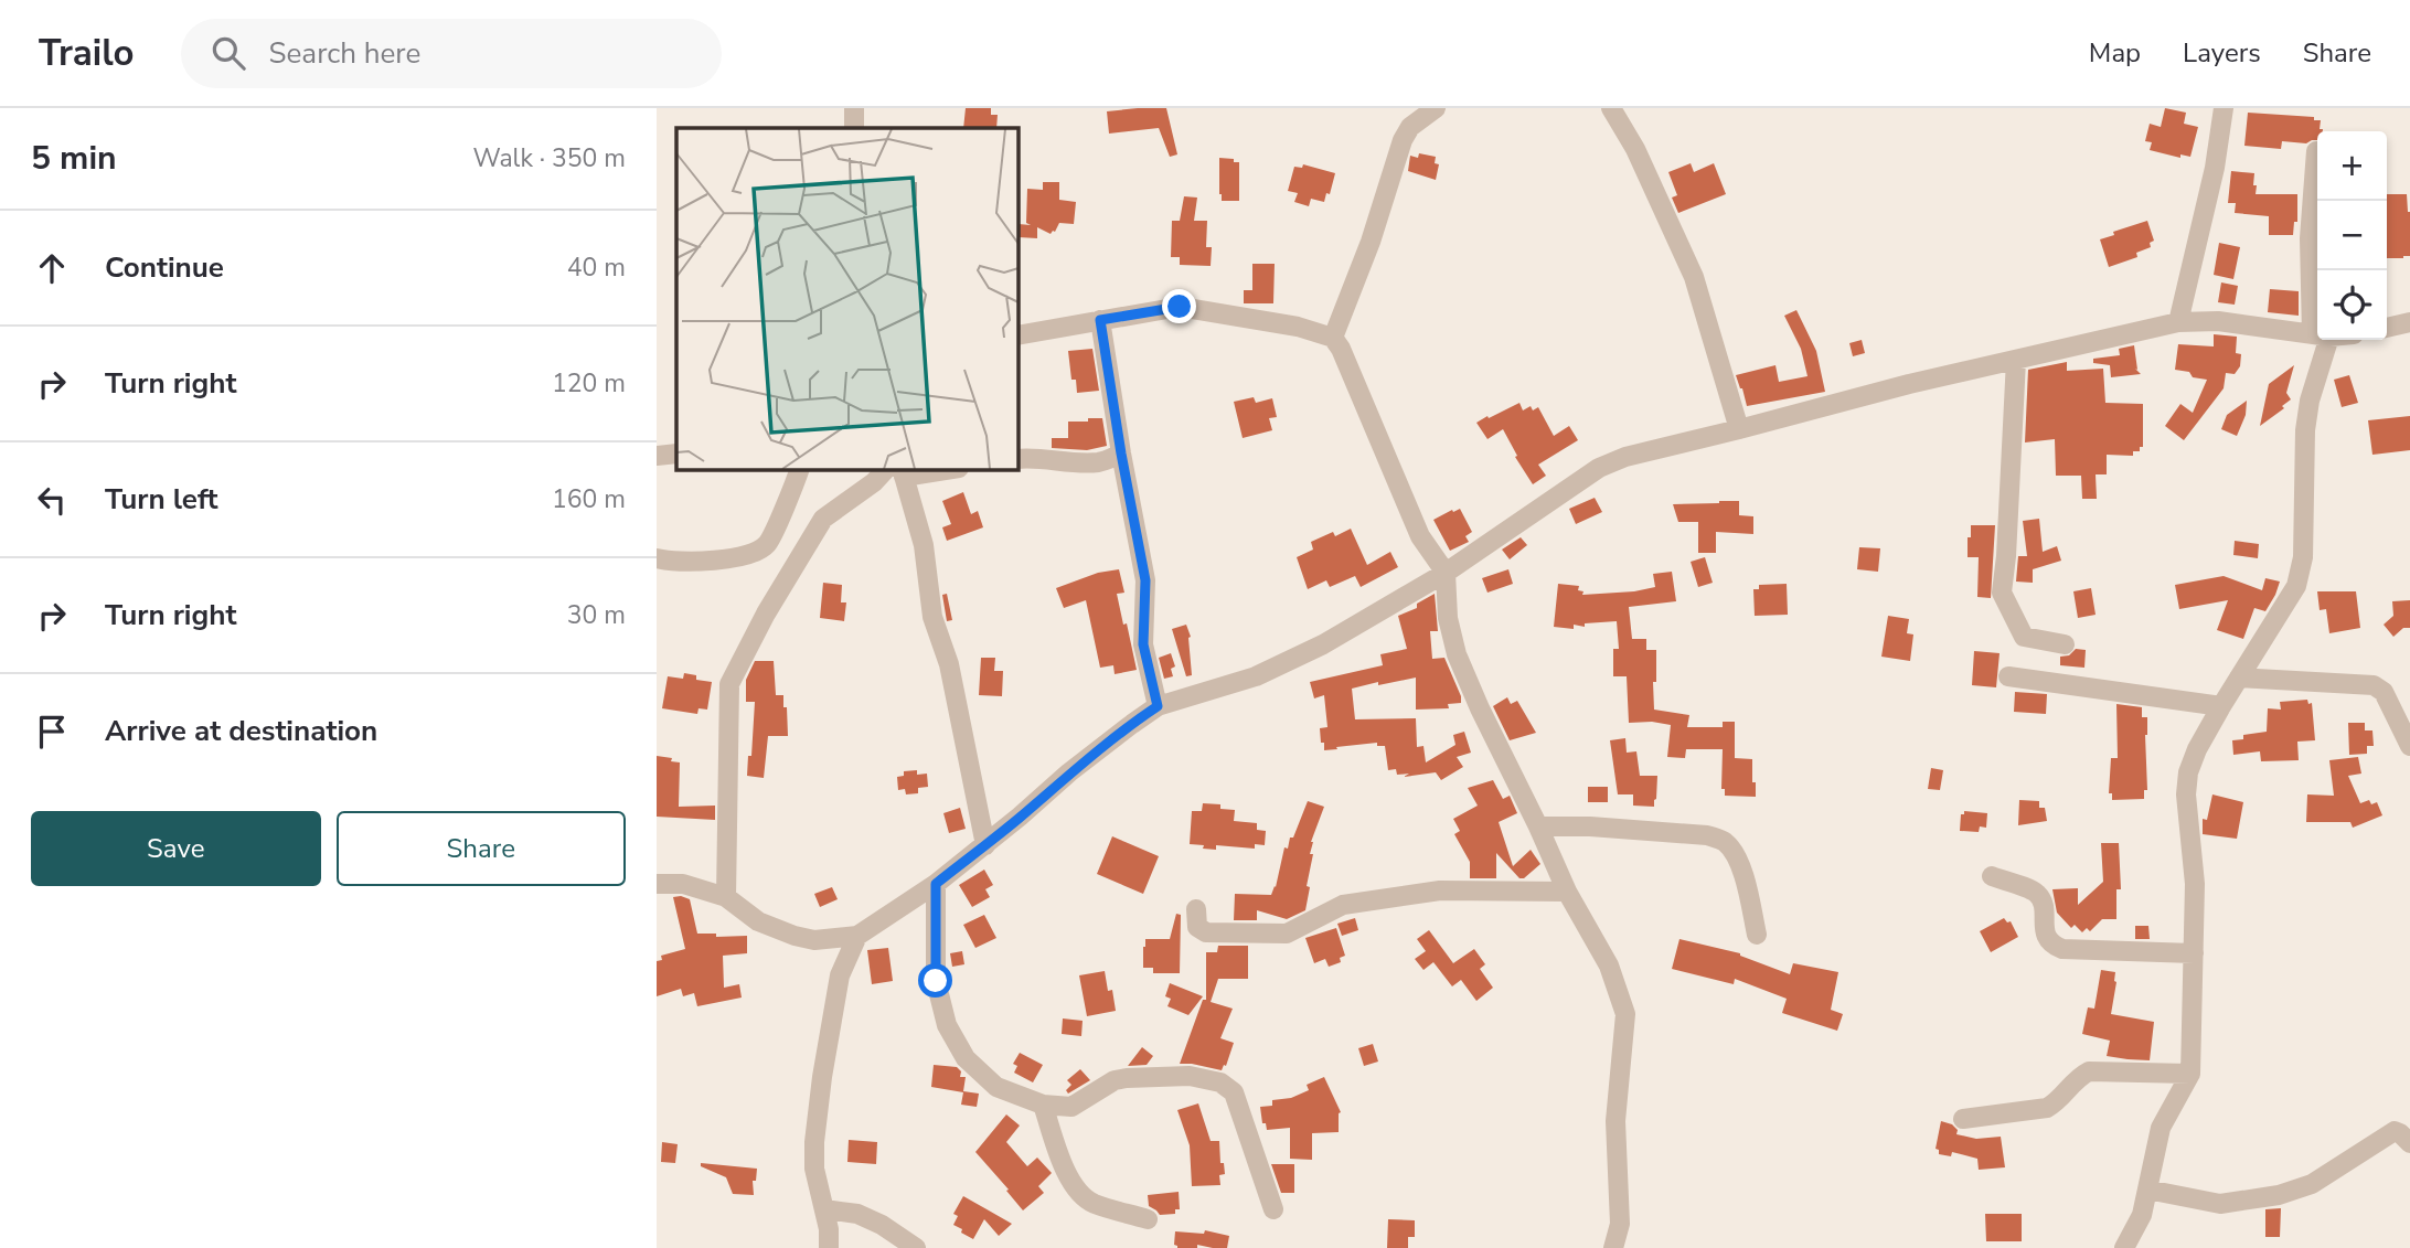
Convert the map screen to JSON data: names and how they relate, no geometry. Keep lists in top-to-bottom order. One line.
{"page":{"header":"Trailo","search":"Search here","nav":["Map","Layers","Share"],"heading":["5 min","Walk · 350 m"],"map_buttons":["+","−"],"list":[["Continue","40 m"],["Turn right","120 m"],["Turn left","160 m"],["Turn right","30 m"],"Arrive at destination"],"buttons":["Save","Share"]}}
